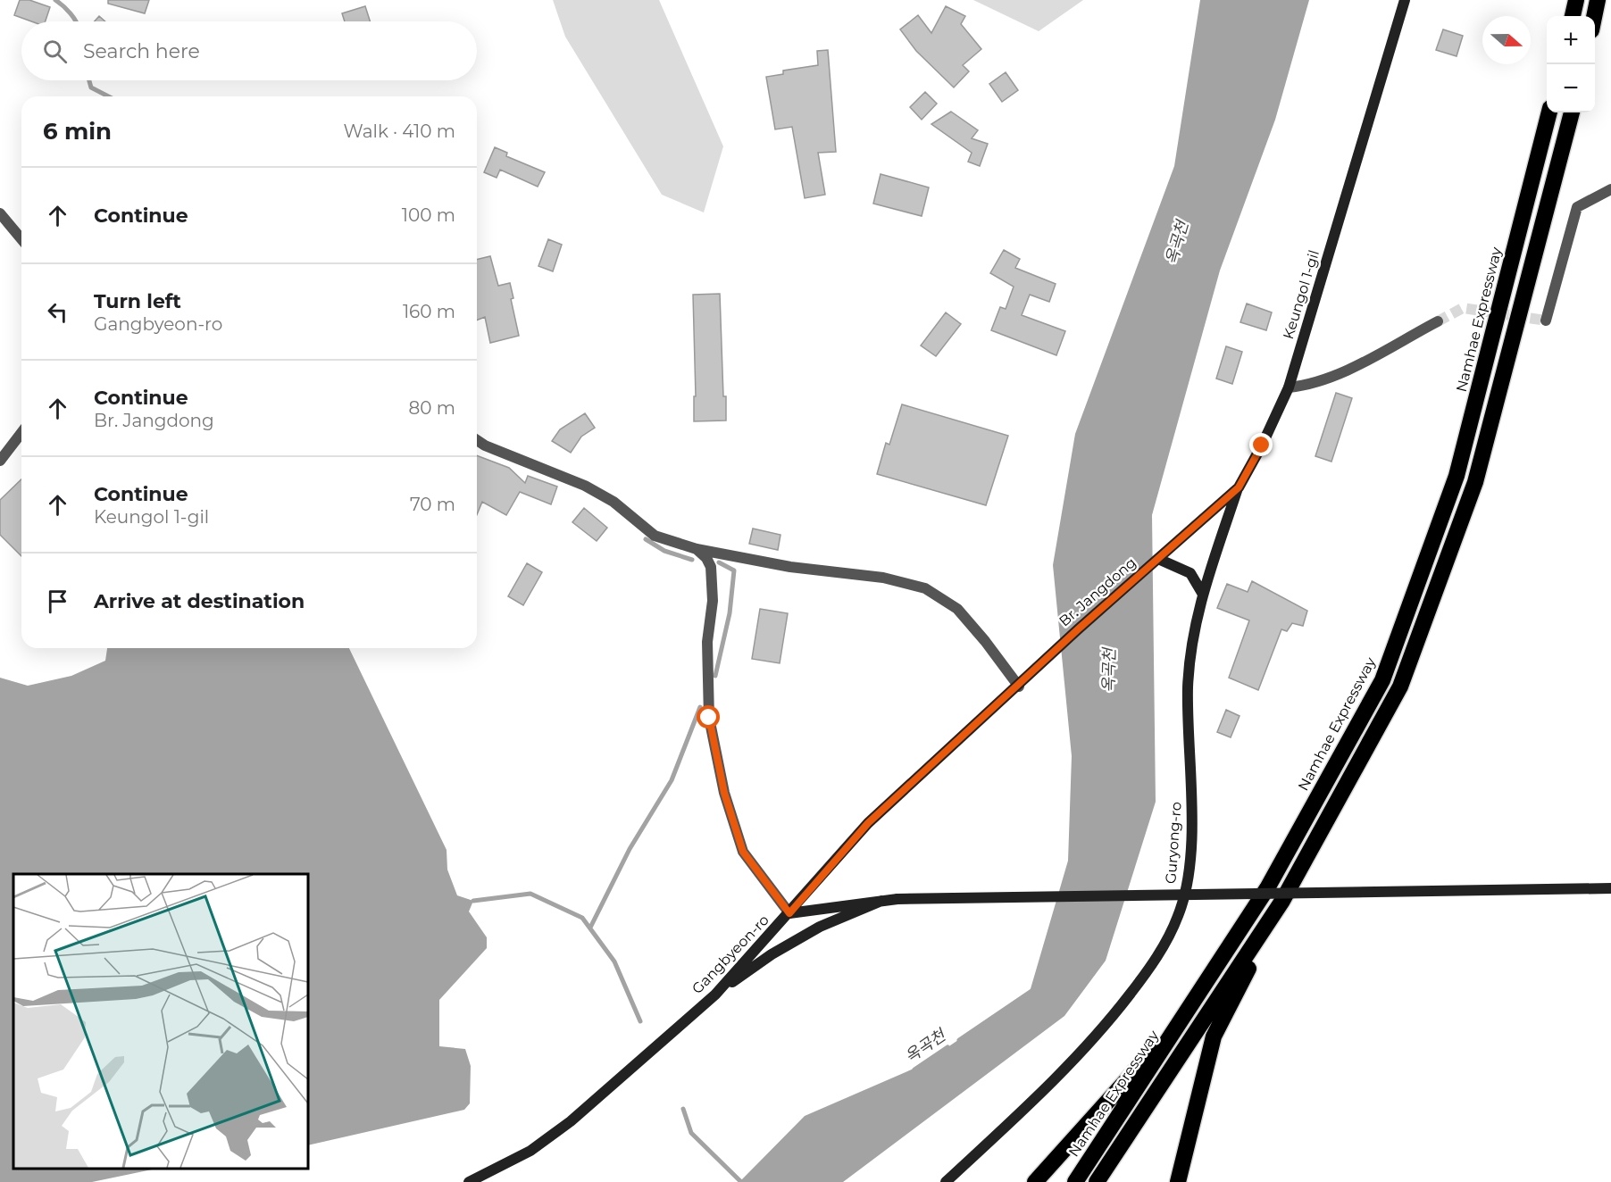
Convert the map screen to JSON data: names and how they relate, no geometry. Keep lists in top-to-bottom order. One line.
{"streets":{"highway":["Namhae Expressway"],"street":["Keungol 1-gil","Br. Jangdong","Guryong-ro","Gangbyeon-ro"]},"crossings":[["Keungol 1-gil","Br. Jangdong"],["Keungol 1-gil","Guryong-ro"],["Br. Jangdong","Gangbyeon-ro"]],"water":["옥곡천"],"north":"right","page":{"map_buttons":["+","−"],"search":"Search here","heading":["6 min","Walk · 410 m"],"list":[["Continue","100 m"],["Turn left","Gangbyeon-ro","160 m"],["Continue","Br. Jangdong","80 m"],["Continue","Keungol 1-gil","70 m"],"Arrive at destination"]}}
